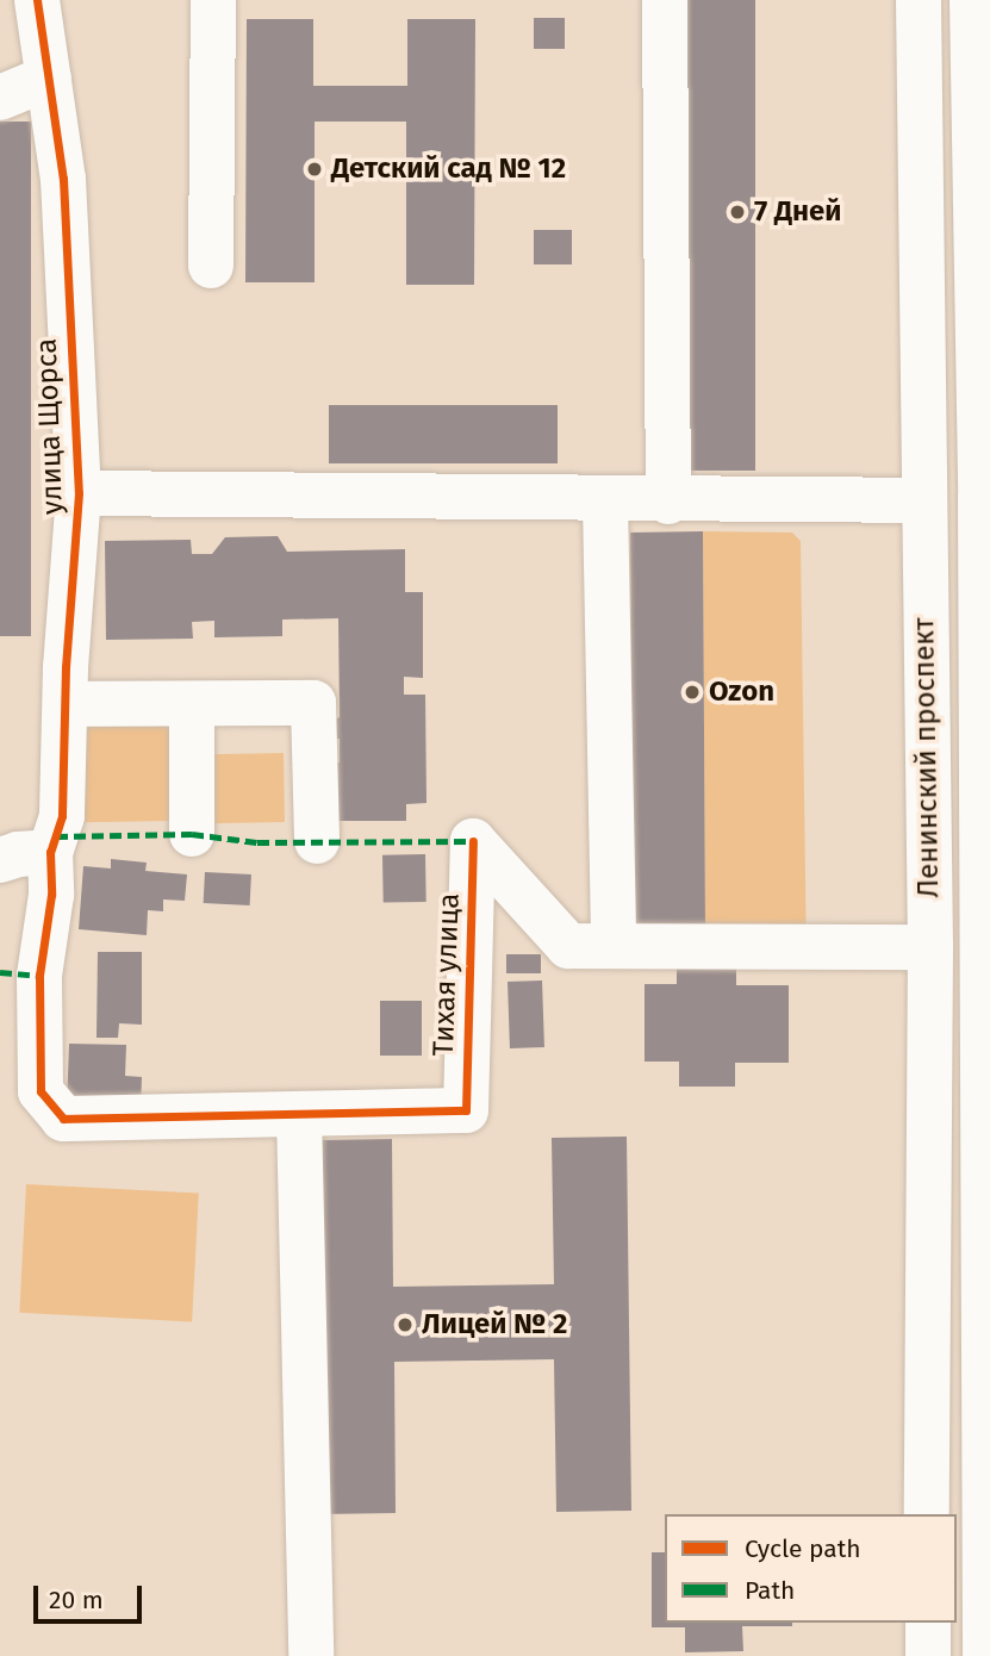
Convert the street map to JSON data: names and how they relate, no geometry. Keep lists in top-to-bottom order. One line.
{"streets":{"main road":["улица Щорса","Ленинский проспект","Тихая улица"]},"crossings":[["улица Щорса","Тихая улица"]],"places":["Детский сад № 12","7 Дней","Ozon","Лицей № 2"],"legend":["Cycle path","Path"],"scale_bar":"20 m"}
